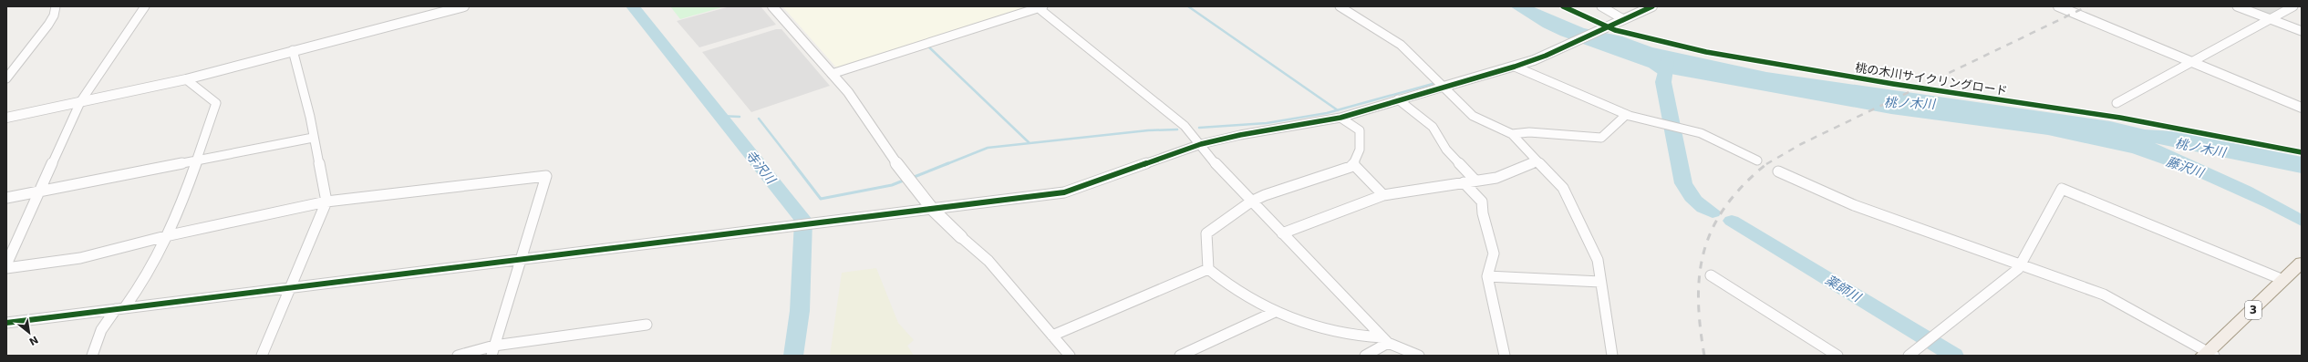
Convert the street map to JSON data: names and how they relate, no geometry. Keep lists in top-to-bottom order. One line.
{"streets":{"main road":["3"],"cycle path":["桃の木川サイクリングロード"]},"water":["桃ノ木川","寺沢川","藤沢川","薬師川"],"north":"bottom right"}
